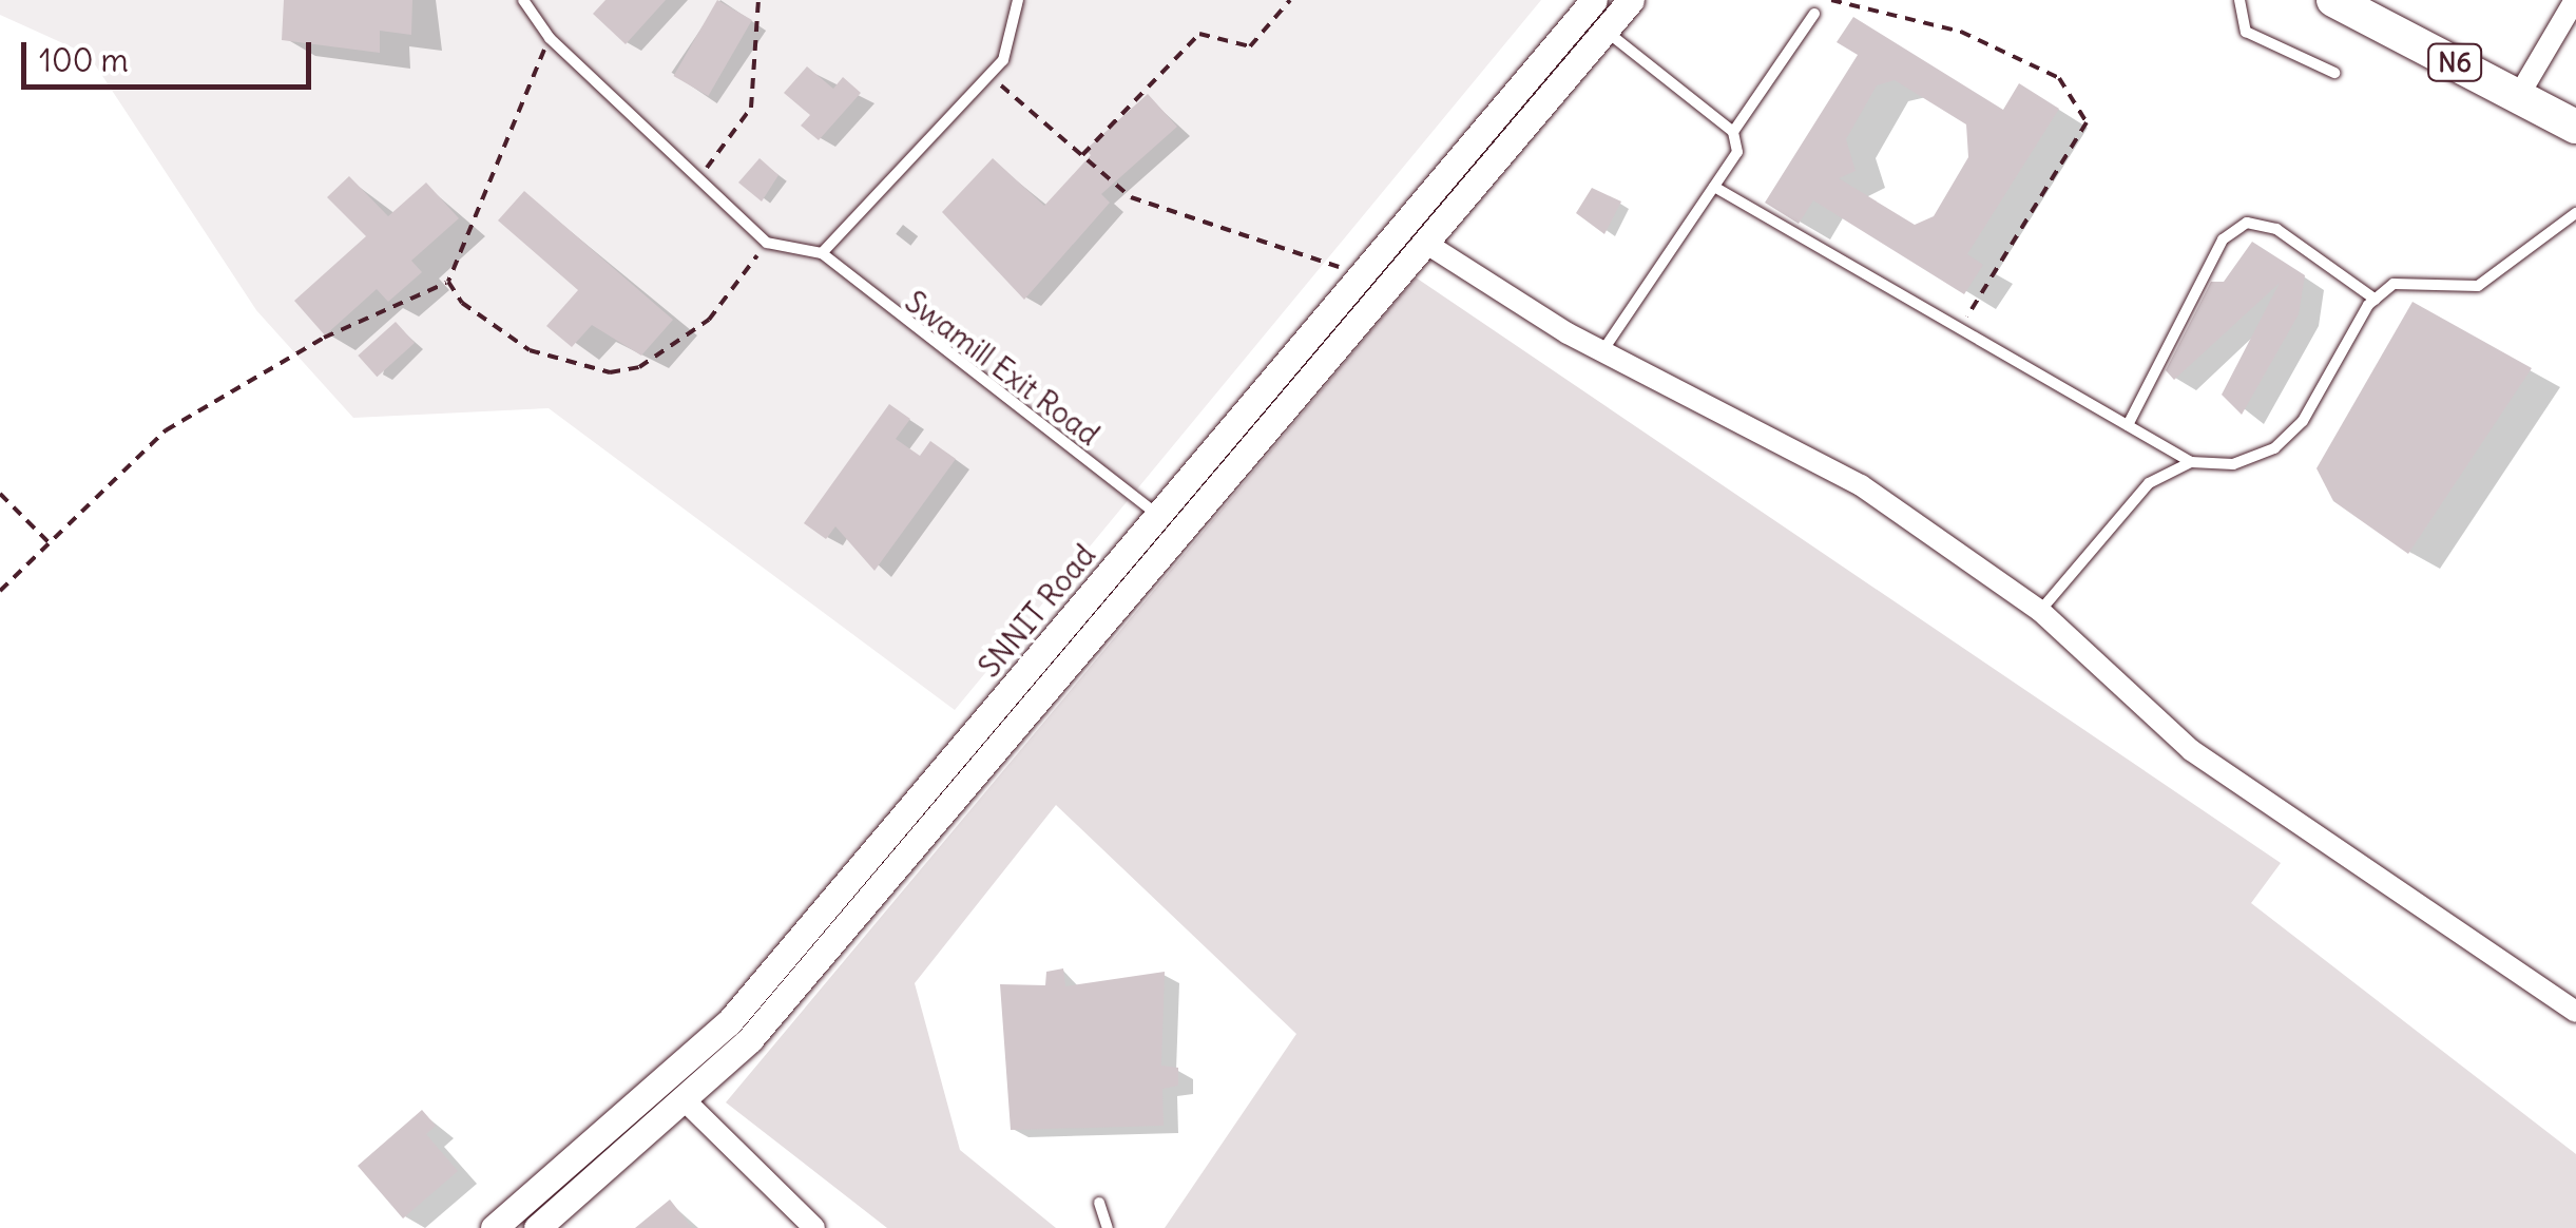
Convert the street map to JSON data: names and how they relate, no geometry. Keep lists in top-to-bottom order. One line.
{"streets":{"main road":["N6"],"street":["SNNIT Road"],"lane":["Swamill Exit Road"]},"crossings":[["Swamill Exit Road","SNNIT Road"]],"scale_bar":"100 m"}
